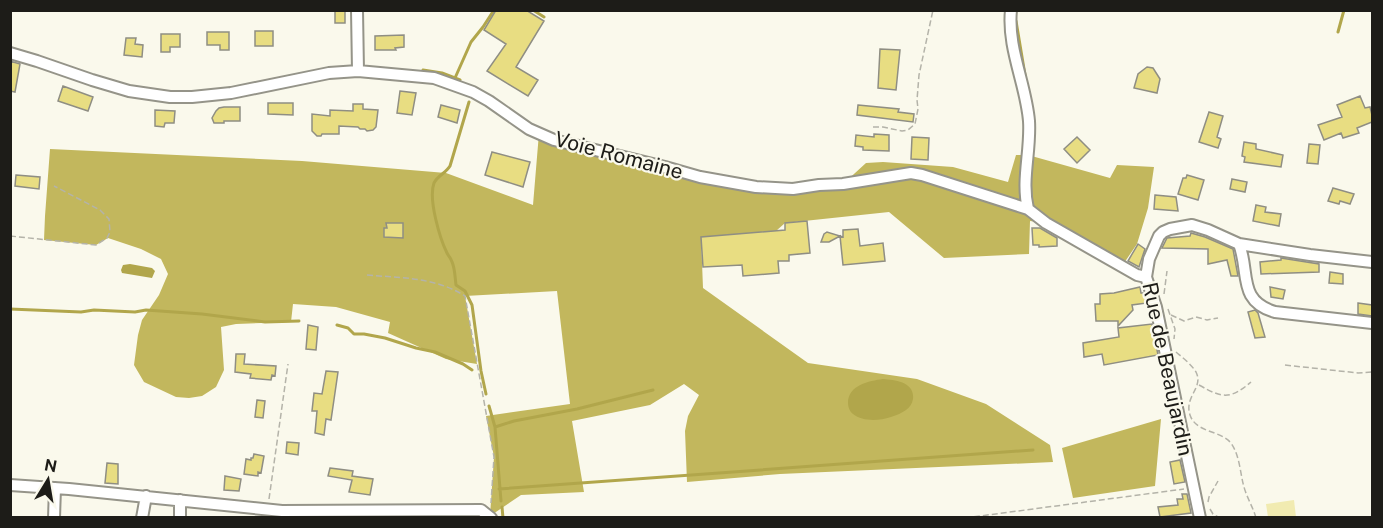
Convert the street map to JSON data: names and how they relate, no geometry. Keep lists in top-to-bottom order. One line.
{"streets":{"street":["Voie Romaine","Rue de Beaujardin"]},"crossings":[["Voie Romaine","Rue de Beaujardin"]],"north":"top"}
